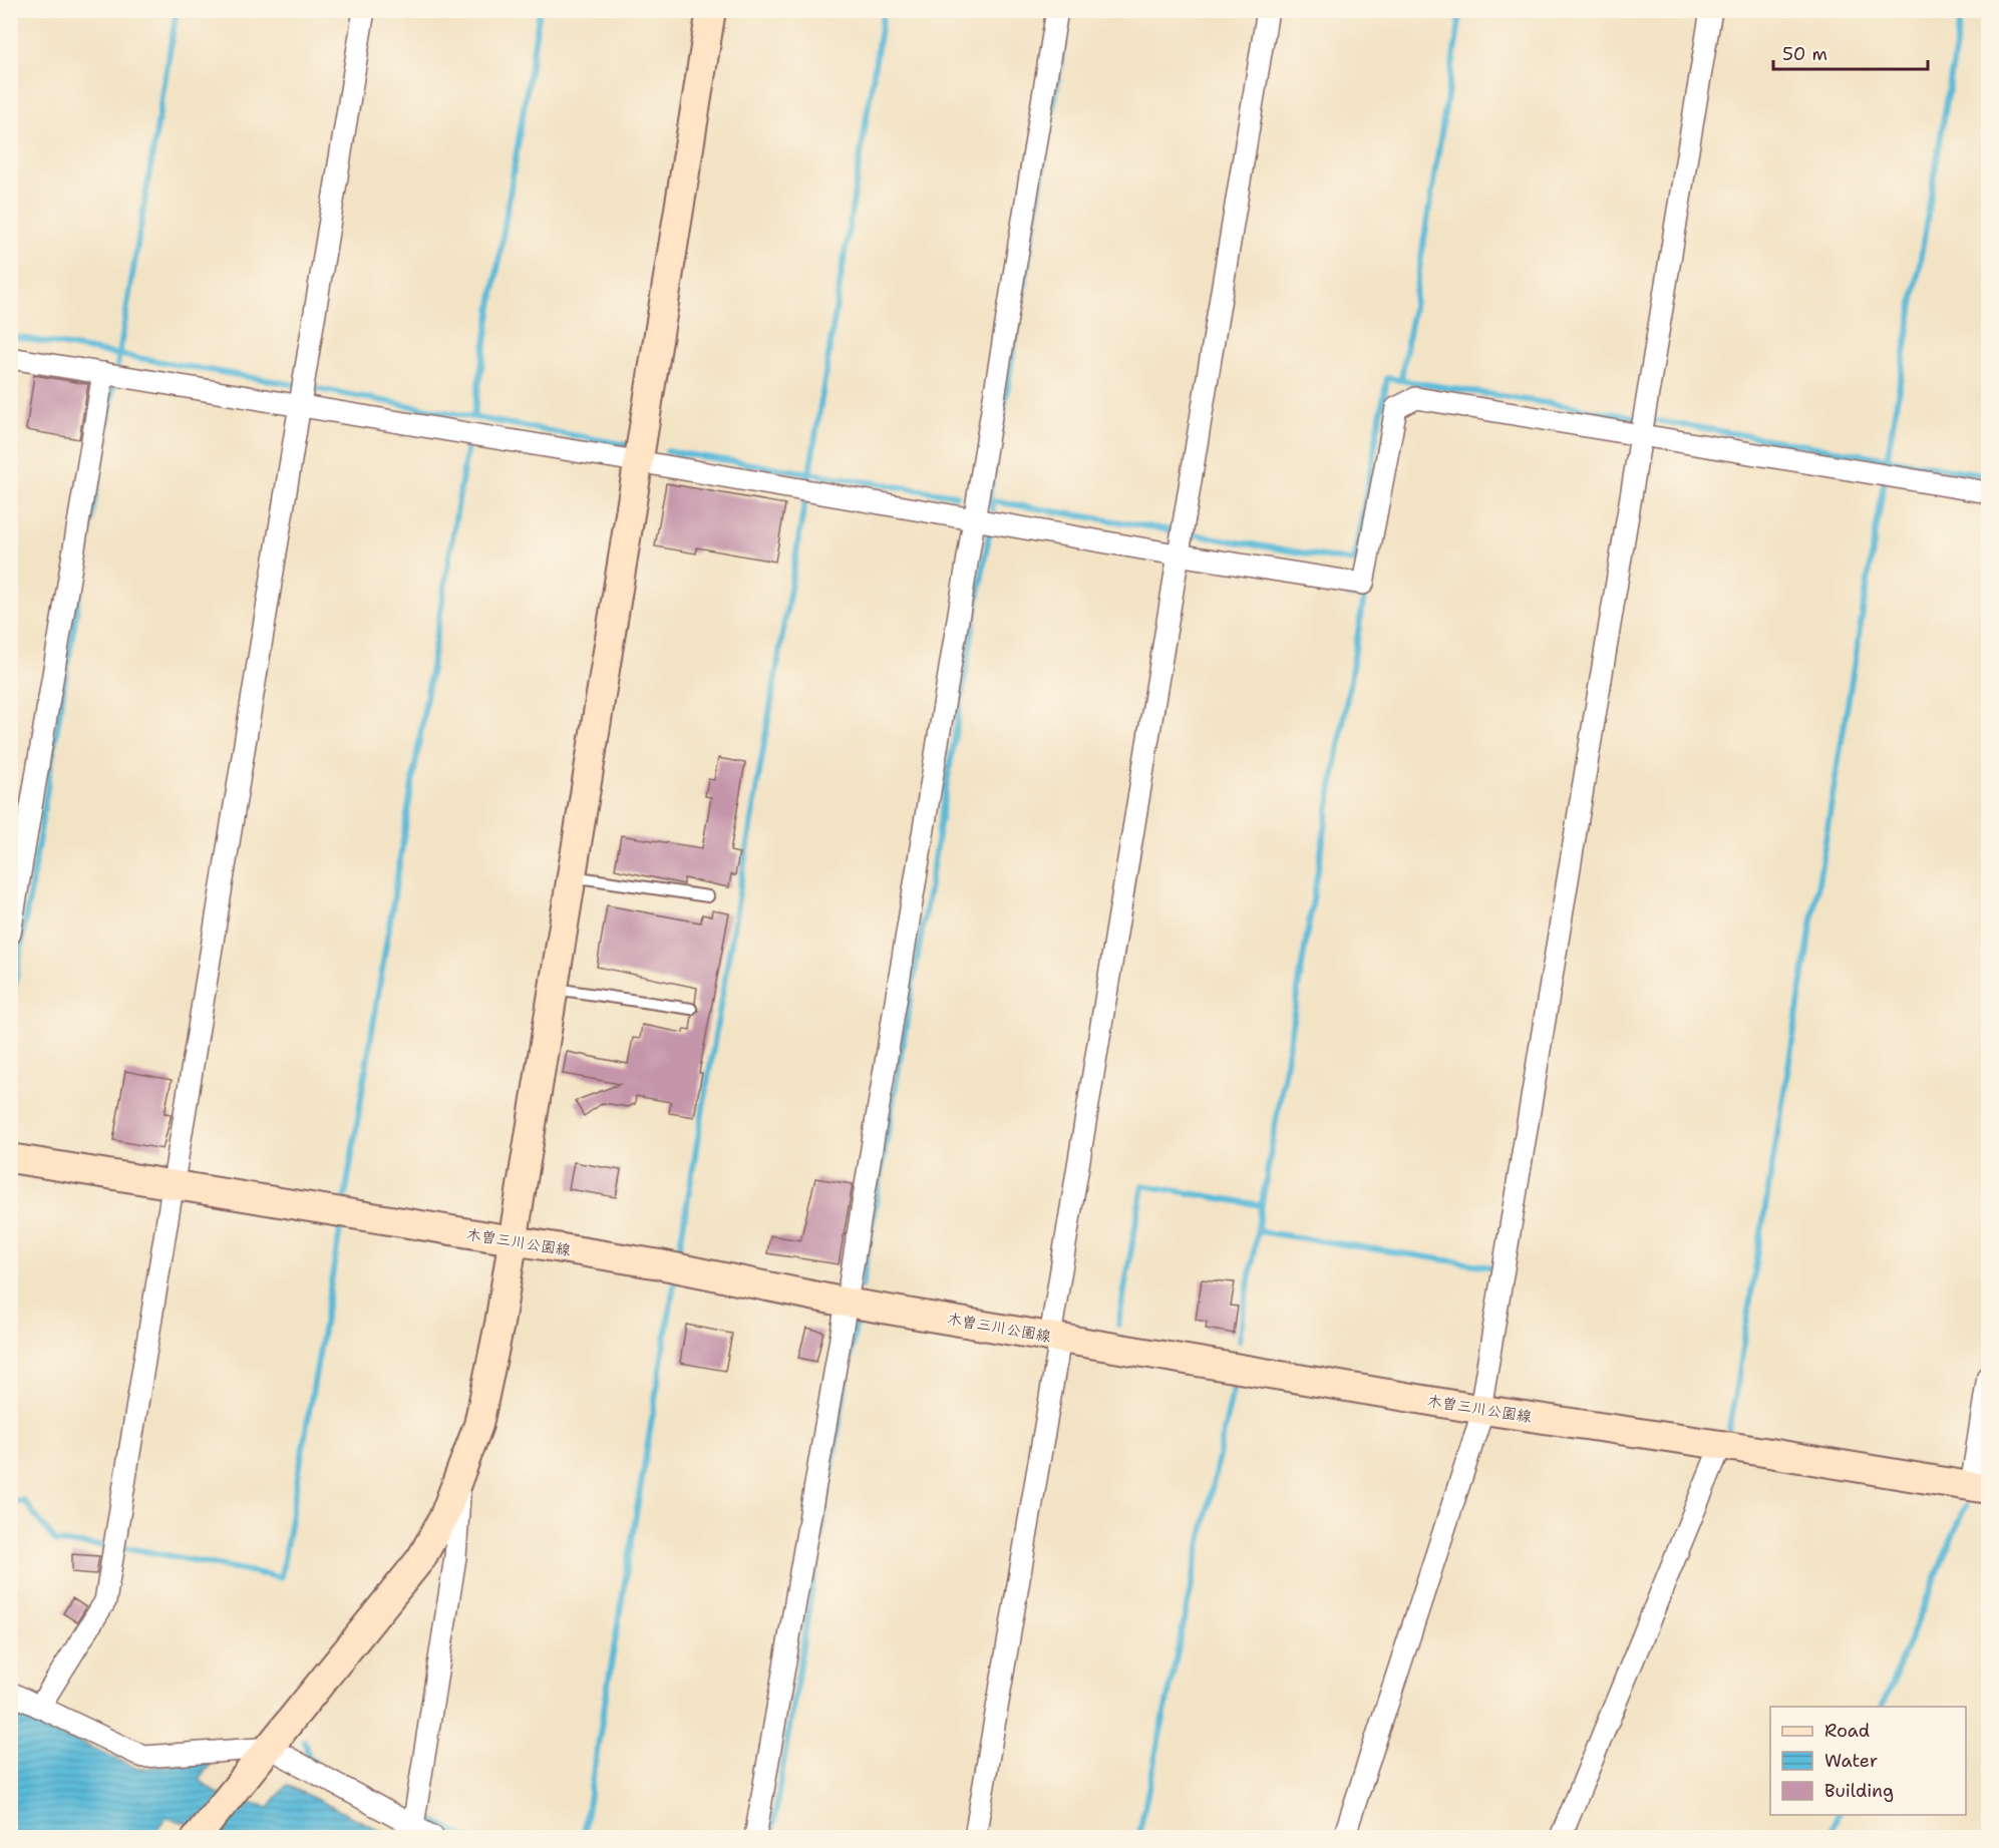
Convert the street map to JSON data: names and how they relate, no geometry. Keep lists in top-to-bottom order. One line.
{"streets":{"main road":["木曽三川公園線"]},"legend":["Road","Water","Building"],"scale_bar":"50 m"}
